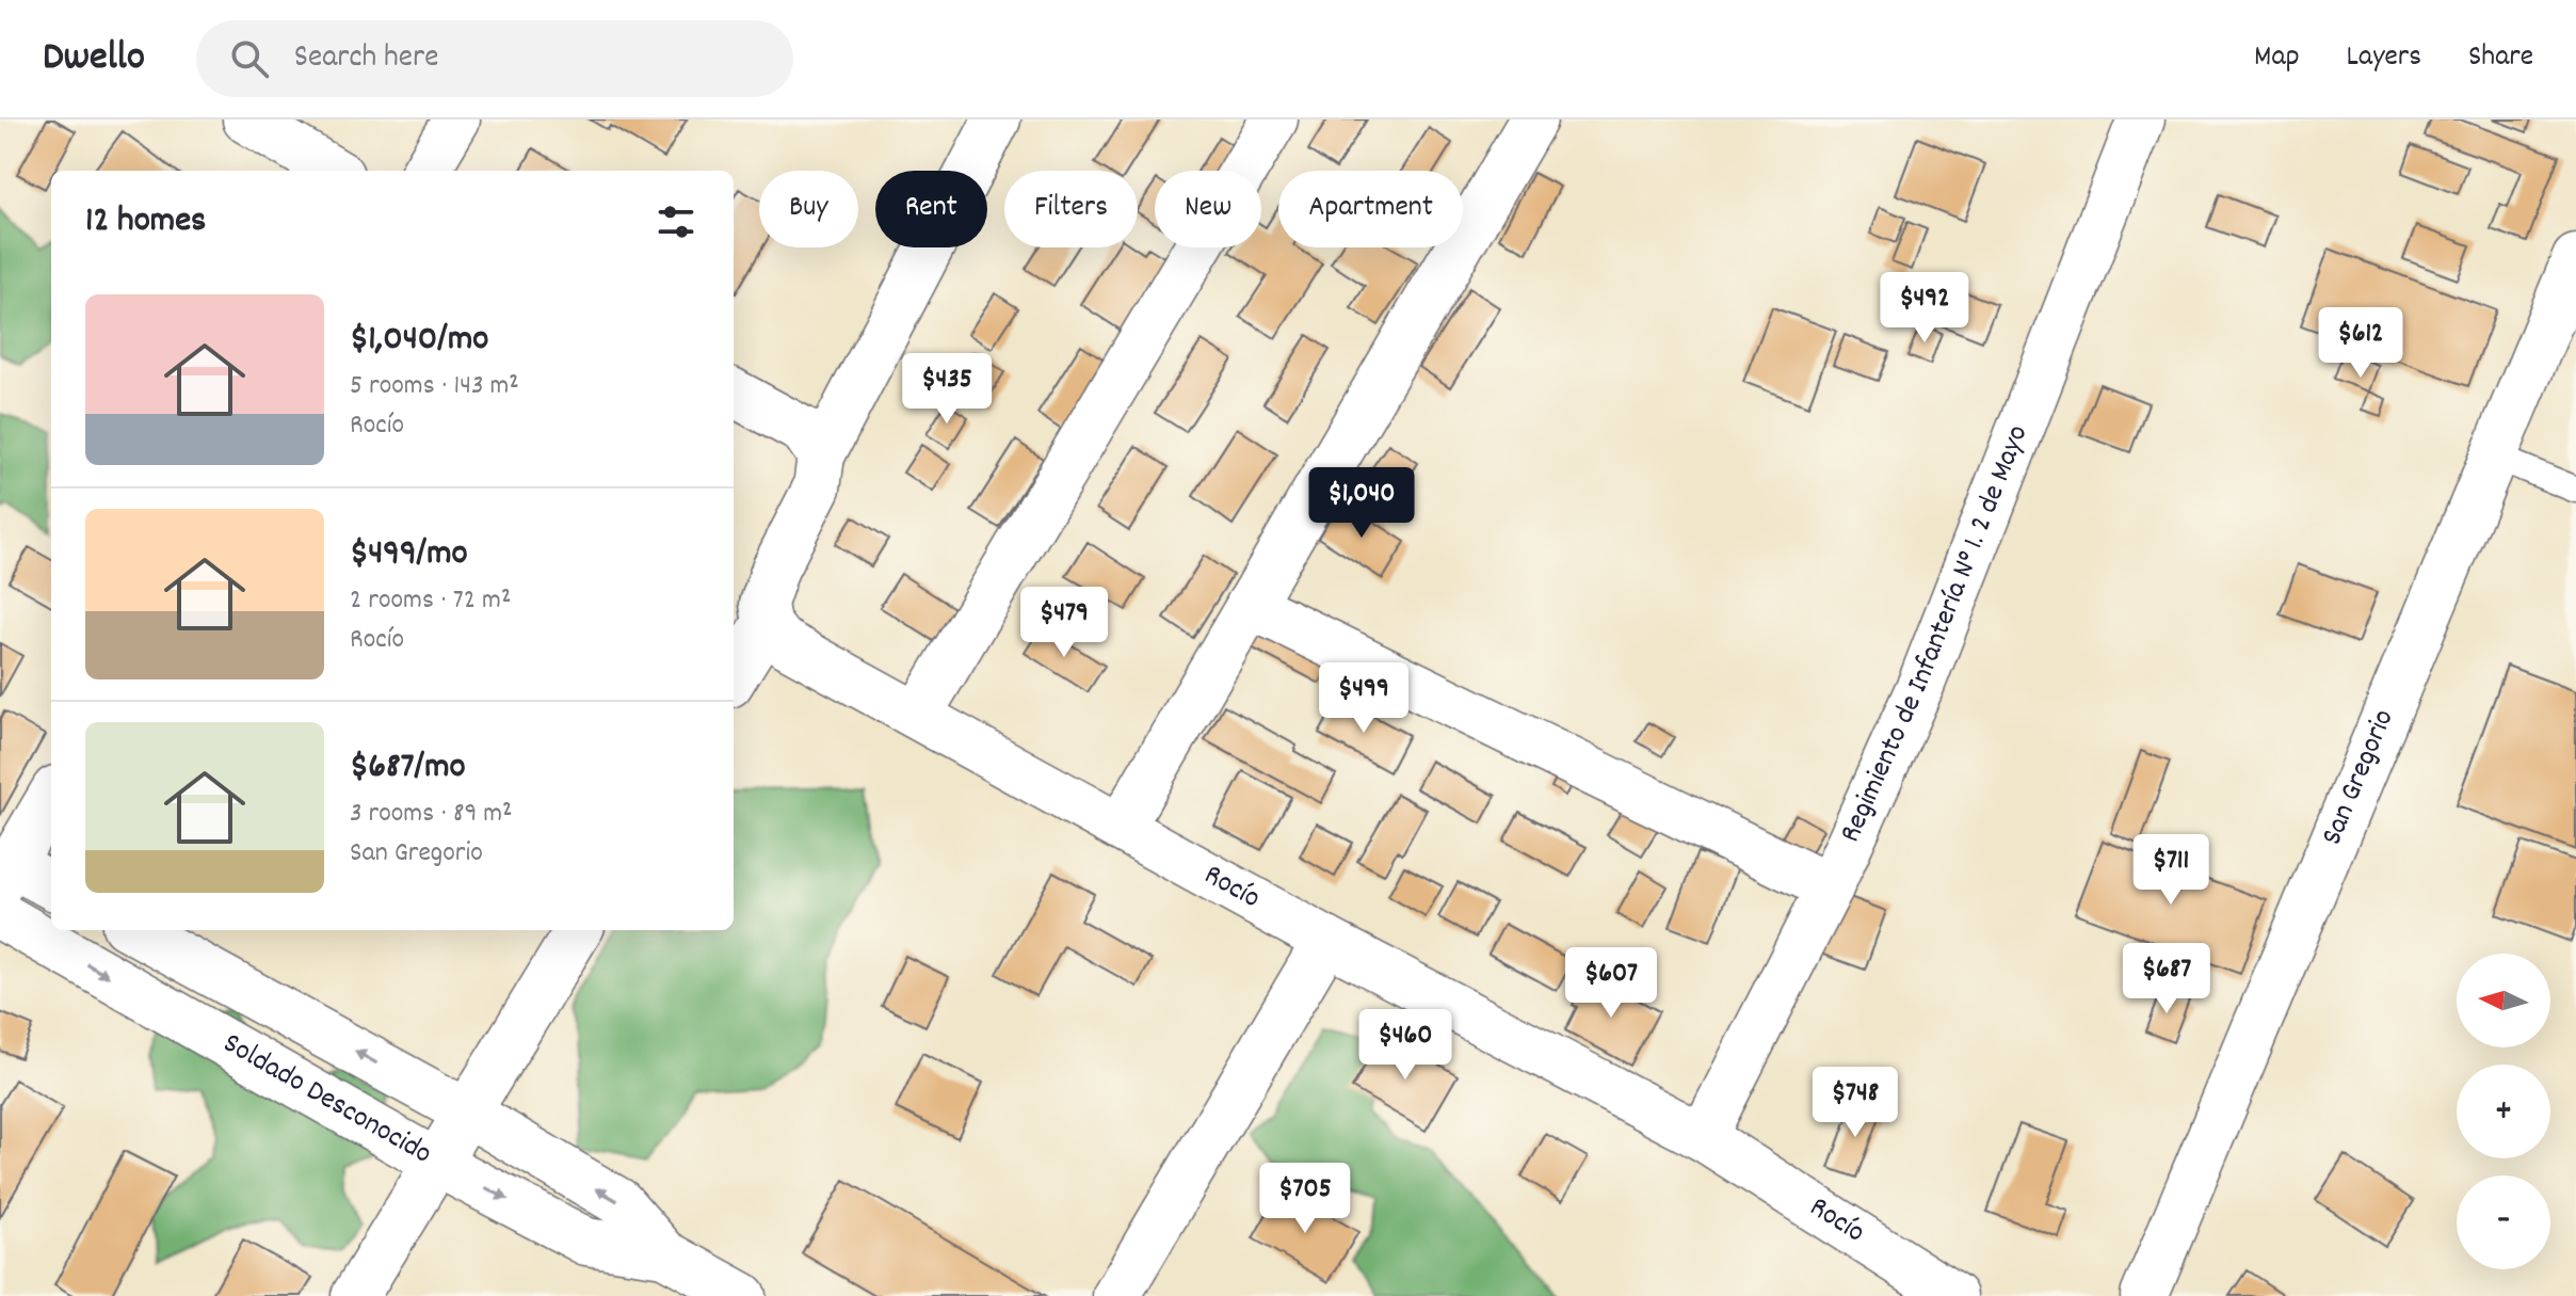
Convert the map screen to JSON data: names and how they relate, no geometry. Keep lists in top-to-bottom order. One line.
{"streets":{"street":["Regimiento de Infantería N° 1. 2 de Mayo","San Gregorio","Rocío","Soldado Desconocido"]},"crossings":[["Regimiento de Infantería N° 1. 2 de Mayo","Rocío"]],"north":"left","page":{"header":"Dwello","search":"Search here","nav":["Map","Layers","Share"],"chip":["Buy","Rent","Filters","New","Apartment"],"heading":"12 homes","price":["$492","$612","$435","$1,040","$479","$499","$711","$687","$607","$460","$748","$705"],"list":[{"name":"$1,040/mo","note":"5 rooms · 143 m² · Rocío"},{"name":"$499/mo","note":"2 rooms · 72 m² · Rocío"},{"name":"$687/mo","note":"3 rooms · 89 m² · San Gregorio"}],"map_buttons":["+","−"]}}
